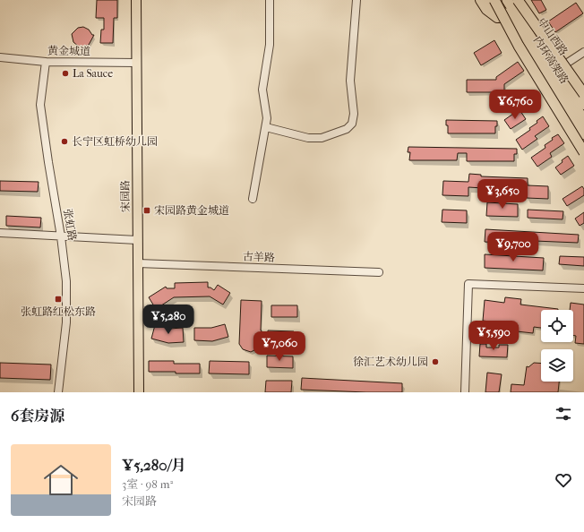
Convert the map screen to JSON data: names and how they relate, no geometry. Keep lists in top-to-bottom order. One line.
{"streets":{"highway":["内环高架路"],"main road":["中山西路","宋园路"],"street":["黄金城道","张虹路","古羊路"]},"crossings":[["黄金城道","宋园路"],["黄金城道","张虹路"],["宋园路","古羊路"]],"places":{"other":["La Sauce","长宁区虹桥幼儿园","徐汇艺术幼儿园"],"transit":["宋园路黄金城道","张虹路红松东路"]},"page":{"price":["¥6,760","¥3,650","¥9,700","¥5,280","¥5,590","¥7,060"],"heading":"6套房源","list":[{"name":"¥5,280/月","note":"3室 · 98 m² · 宋园路"}]}}
